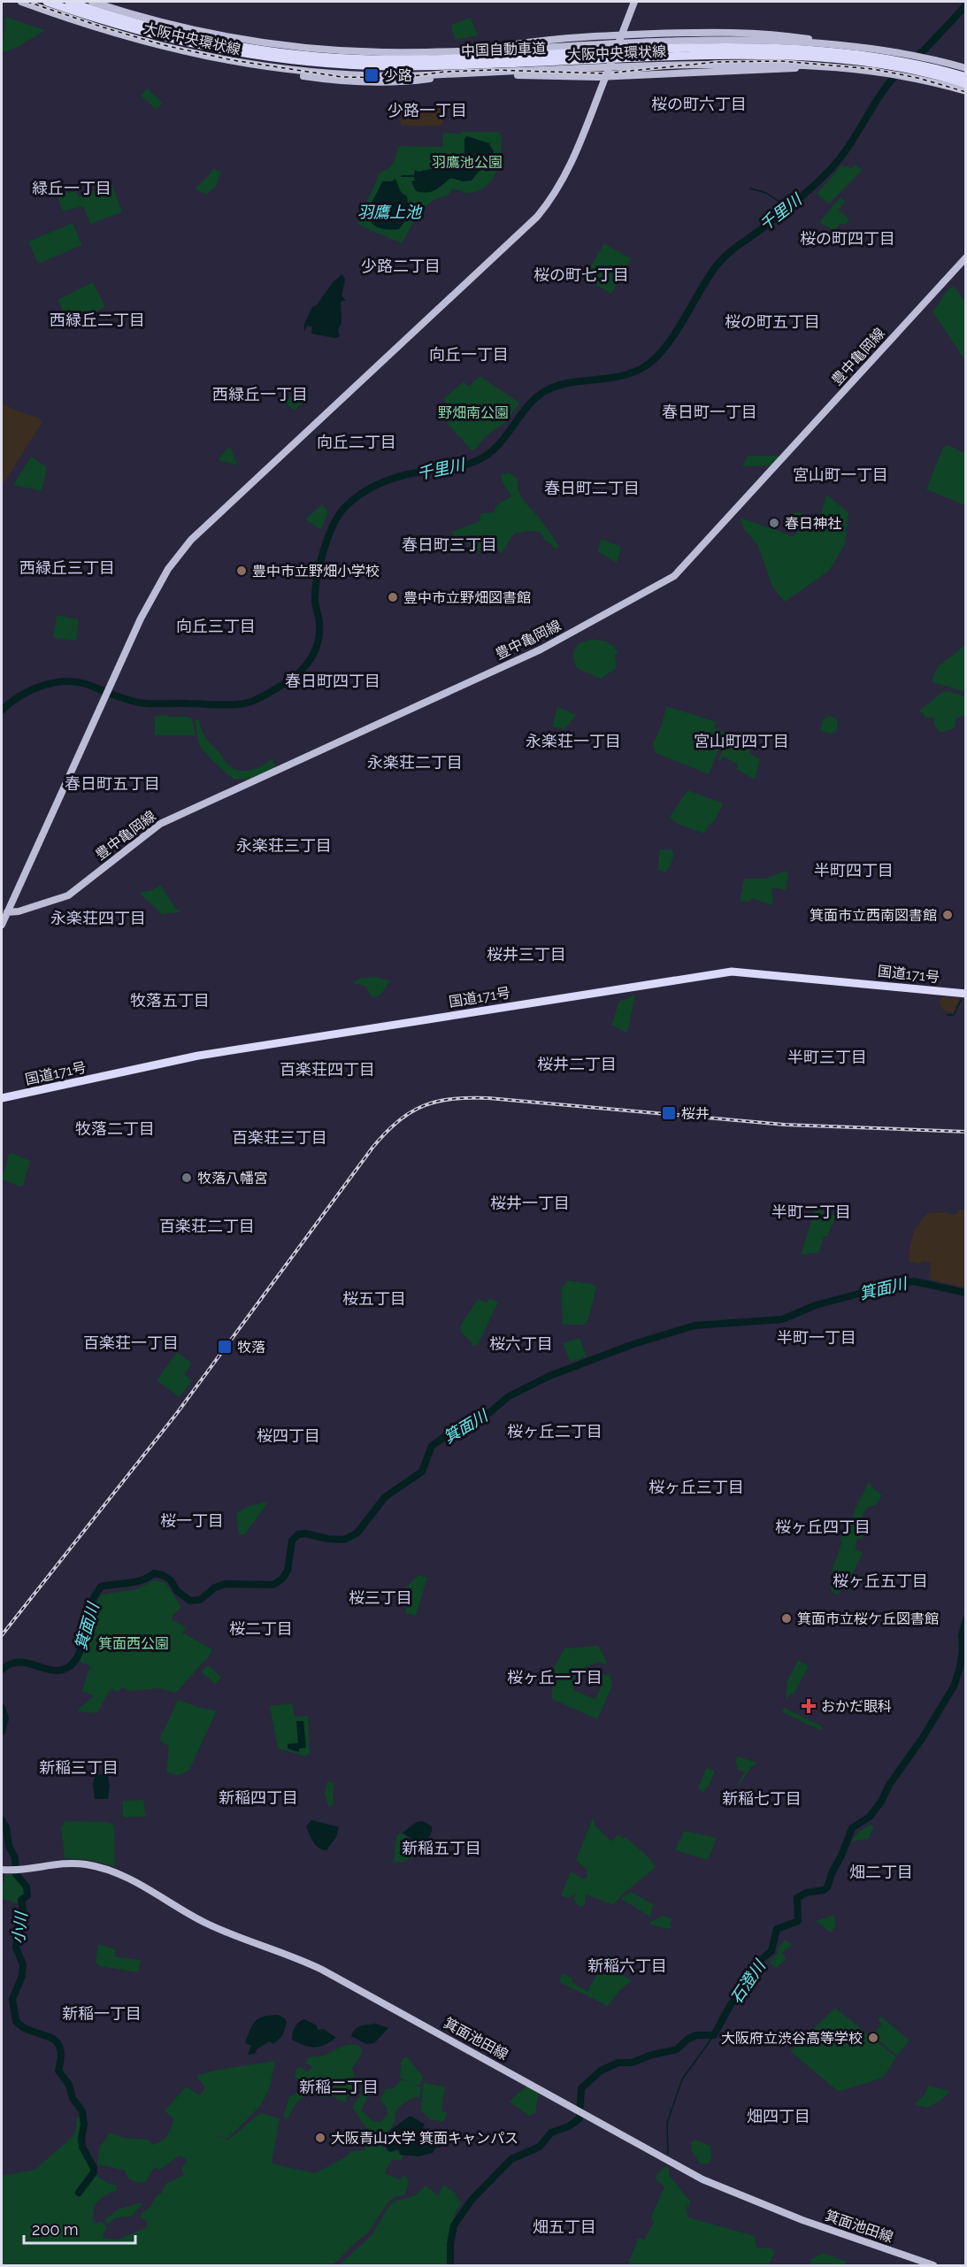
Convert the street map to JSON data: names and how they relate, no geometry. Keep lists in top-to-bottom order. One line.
{"streets":{"highway":["中国自動車道","国道171号"],"main road":["大阪中央環状線","豊中亀岡線","箕面池田線"]},"crossings":[["大阪中央環状線","中国自動車道"]],"districts":["桜の町六丁目","少路一丁目","緑丘一丁目","桜の町四丁目","少路二丁目","桜の町七丁目","西緑丘二丁目","桜の町五丁目","向丘一丁目","西緑丘一丁目","春日町一丁目","向丘二丁目","宮山町一丁目","春日町二丁目","春日町三丁目","西緑丘三丁目","向丘三丁目","春日町四丁目","永楽荘一丁目","宮山町四丁目","永楽荘二丁目","春日町五丁目","永楽荘三丁目","半町四丁目","永楽荘四丁目","桜井三丁目","牧落五丁目","半町三丁目","桜井二丁目","百楽荘四丁目","牧落二丁目","百楽荘三丁目","桜井一丁目","半町二丁目","百楽荘二丁目","桜五丁目","半町一丁目","百楽荘一丁目","桜六丁目","桜ヶ丘二丁目","桜四丁目","桜ヶ丘三丁目","桜一丁目","桜ヶ丘四丁目","桜ヶ丘五丁目","桜三丁目","桜二丁目","桜ヶ丘一丁目","新稲三丁目","新稲四丁目","新稲七丁目","新稲五丁目","畑二丁目","新稲六丁目","新稲一丁目","新稲二丁目","畑四丁目","畑五丁目"],"water":["羽鷹上池","千里川","箕面川","小川","石澄川"],"parks":["羽鷹池公園","野畑南公園","箕面西公園"],"places":{"transit":["少路","桜井","牧落"],"other":["春日神社","豊中市立野畑小学校","豊中市立野畑図書館","箕面市立西南図書館","牧落八幡宮","箕面市立桜ケ丘図書館","大阪府立渋谷高等学校","大阪青山大学 箕面キャンパス"],"health":["おかだ眼科"]},"scale_bar":"200 m"}
